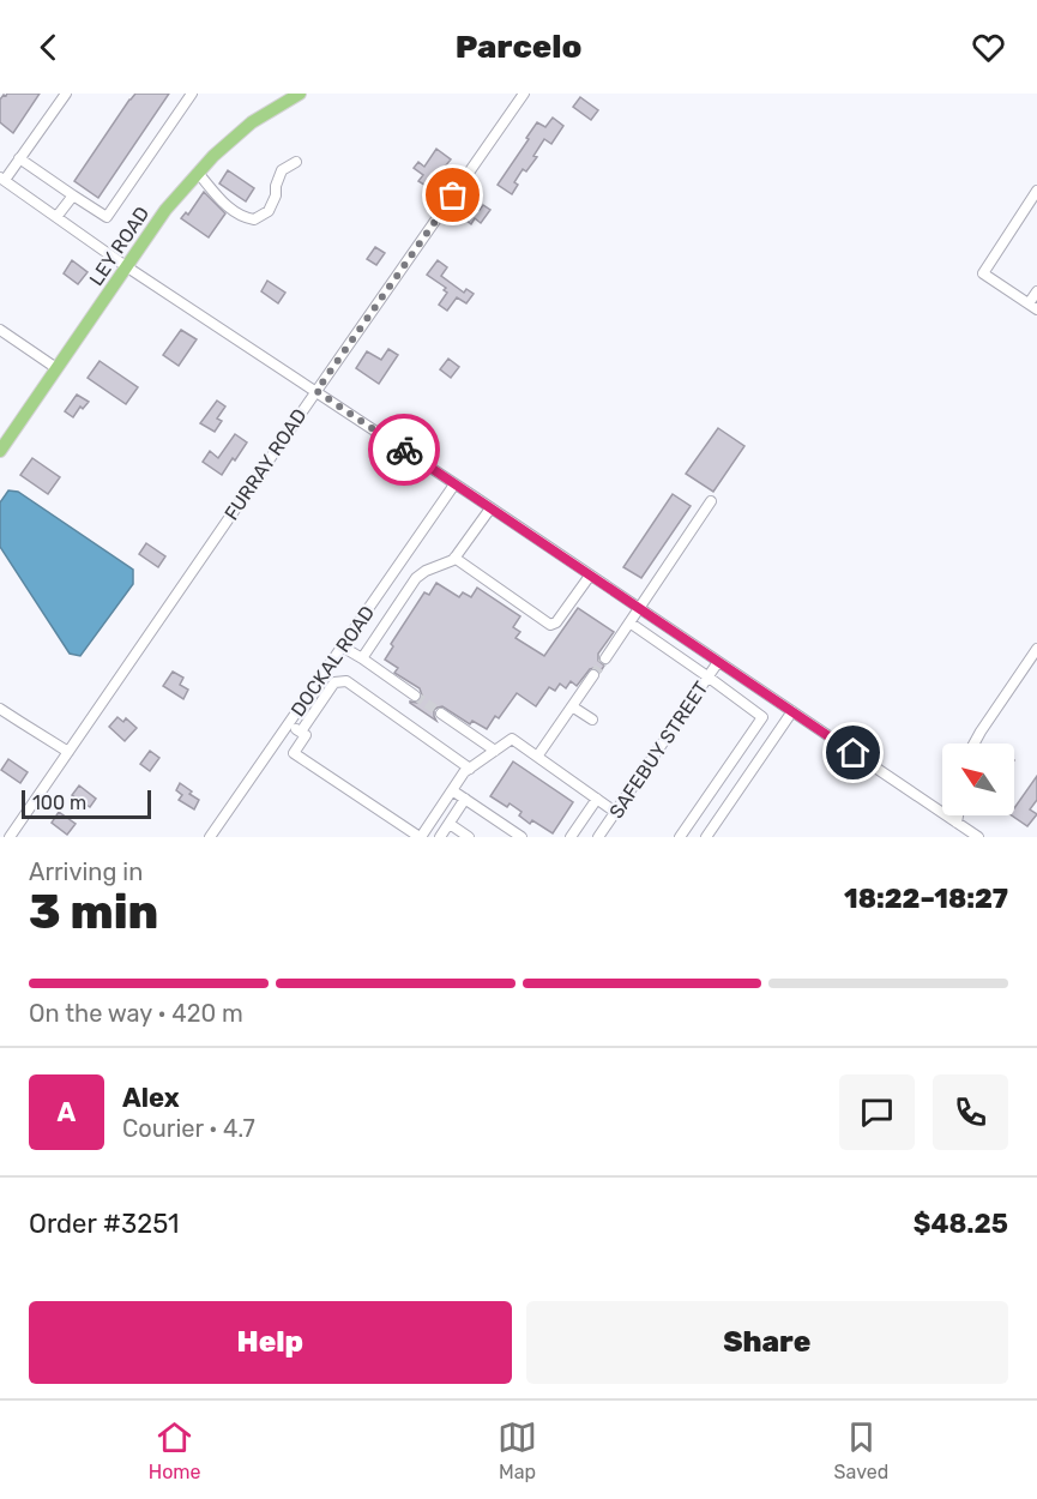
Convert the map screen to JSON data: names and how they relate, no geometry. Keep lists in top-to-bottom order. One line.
{"streets":{"main road":["LEY ROAD"],"street":["FURRAY ROAD","DOCKAL ROAD","SAFEBUY STREET"]},"scale_bar":"100 m","north":"top left","page":{"header":"Parcelo","scale":"100 m","heading":["3 min","Arriving in","18:22–18:27"],"panel":["Alex","Courier · 4.7","Order #3251","$48.25"],"bar":"On the way · 420 m","round":"A","buttons":["Help","Share"],"tabs":["Home","Map","Saved"]}}
